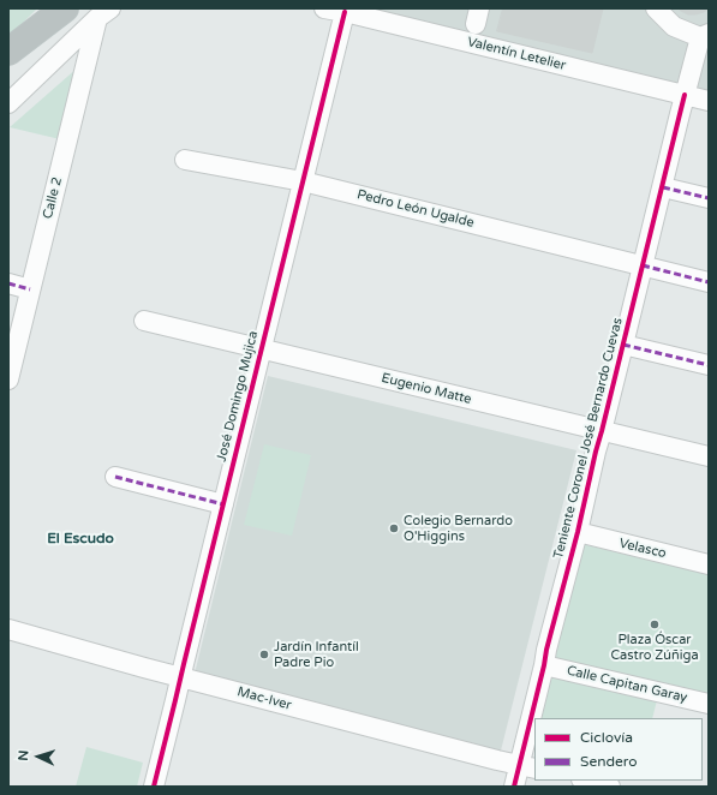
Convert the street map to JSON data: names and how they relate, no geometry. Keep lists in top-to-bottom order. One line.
{"streets":{"street":["Valentín Letelier","Calle 2","Pedro León Ugalde","Eugenio Matte","José Domingo Mujica","Teniente Coronel José Bernardo Cuevas","Velasco","Calle Capitan Garay","Mac-Iver"]},"crossings":[["Valentín Letelier","José Domingo Mujica"],["Valentín Letelier","Teniente Coronel José Bernardo Cuevas"],["Pedro León Ugalde","José Domingo Mujica"],["Pedro León Ugalde","Teniente Coronel José Bernardo Cuevas"],["Eugenio Matte","José Domingo Mujica"],["Eugenio Matte","Teniente Coronel José Bernardo Cuevas"],["José Domingo Mujica","Mac-Iver"],["Teniente Coronel José Bernardo Cuevas","Velasco"],["Teniente Coronel José Bernardo Cuevas","Calle Capitan Garay"],["Teniente Coronel José Bernardo Cuevas","Mac-Iver"]],"districts":["El Escudo"],"places":["Colegio Bernardo O'Higgins","Plaza Óscar Castro Zúñiga","Jardín Infantíl Padre Pio"],"legend":["Ciclovía","Sendero"],"north":"left"}
